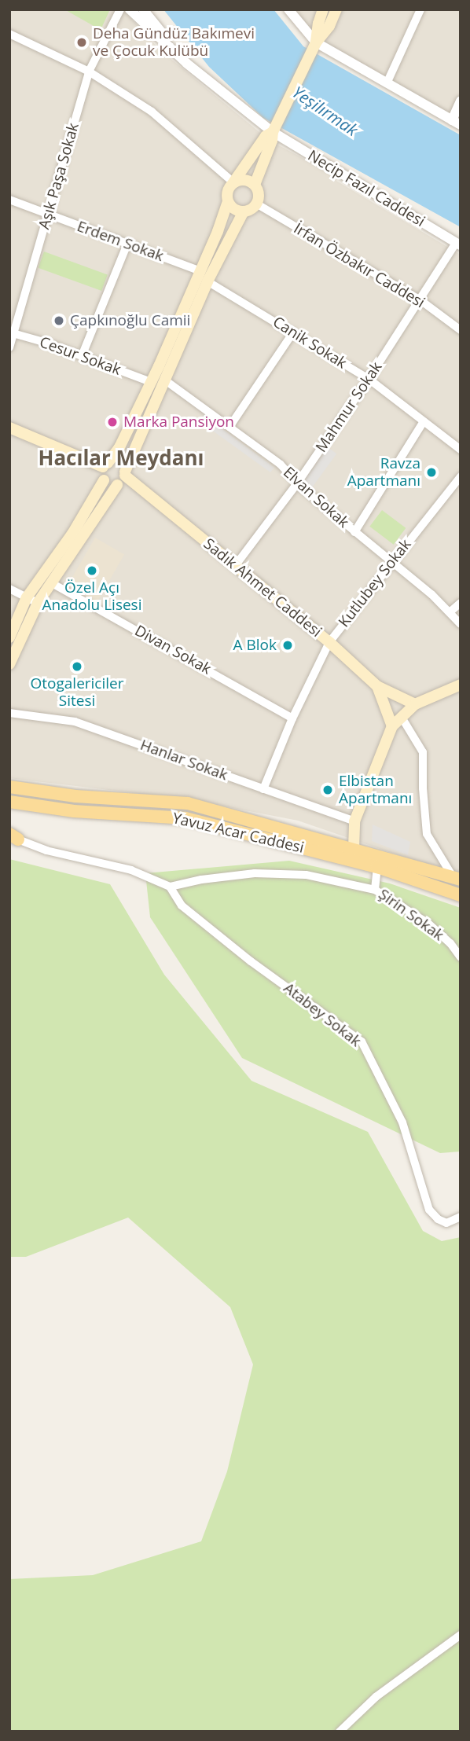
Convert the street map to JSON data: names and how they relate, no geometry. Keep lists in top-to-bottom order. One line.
{"streets":{"main road":["Sadık Ahmet Caddesi","Yavuz Acar Caddesi"],"street":["Aşık Paşa Sokak","Necip Fazıl Caddesi","Erdem Sokak","İrfan Özbakır Caddesi","Canik Sokak","Cesur Sokak","Mahmur Sokak","Elvan Sokak","Kutlubey Sokak","Divan Sokak","Hanlar Sokak","Şirin Sokak","Atabey Sokak"]},"crossings":[["Aşık Paşa Sokak","Erdem Sokak"],["Aşık Paşa Sokak","Cesur Sokak"],["Necip Fazıl Caddesi","Mahmur Sokak"],["İrfan Özbakır Caddesi","Mahmur Sokak"],["Canik Sokak","Mahmur Sokak"],["Mahmur Sokak","Elvan Sokak"],["Mahmur Sokak","Sadık Ahmet Caddesi"],["Elvan Sokak","Kutlubey Sokak"],["Kutlubey Sokak","Sadık Ahmet Caddesi"],["Kutlubey Sokak","Divan Sokak"],["Kutlubey Sokak","Hanlar Sokak"],["Yavuz Acar Caddesi","Şirin Sokak"]],"districts":["Hacılar Meydanı"],"water":["Yeşilırmak"],"places":["Deha Gündüz Bakımevi ve Çocuk Kulübü","Çapkınoğlu Camii","Marka Pansiyon","Ravza Apartmanı","Özel Açı Anadolu Lisesi","A Blok","Otogalericiler Sitesi","Elbistan Apartmanı"]}
